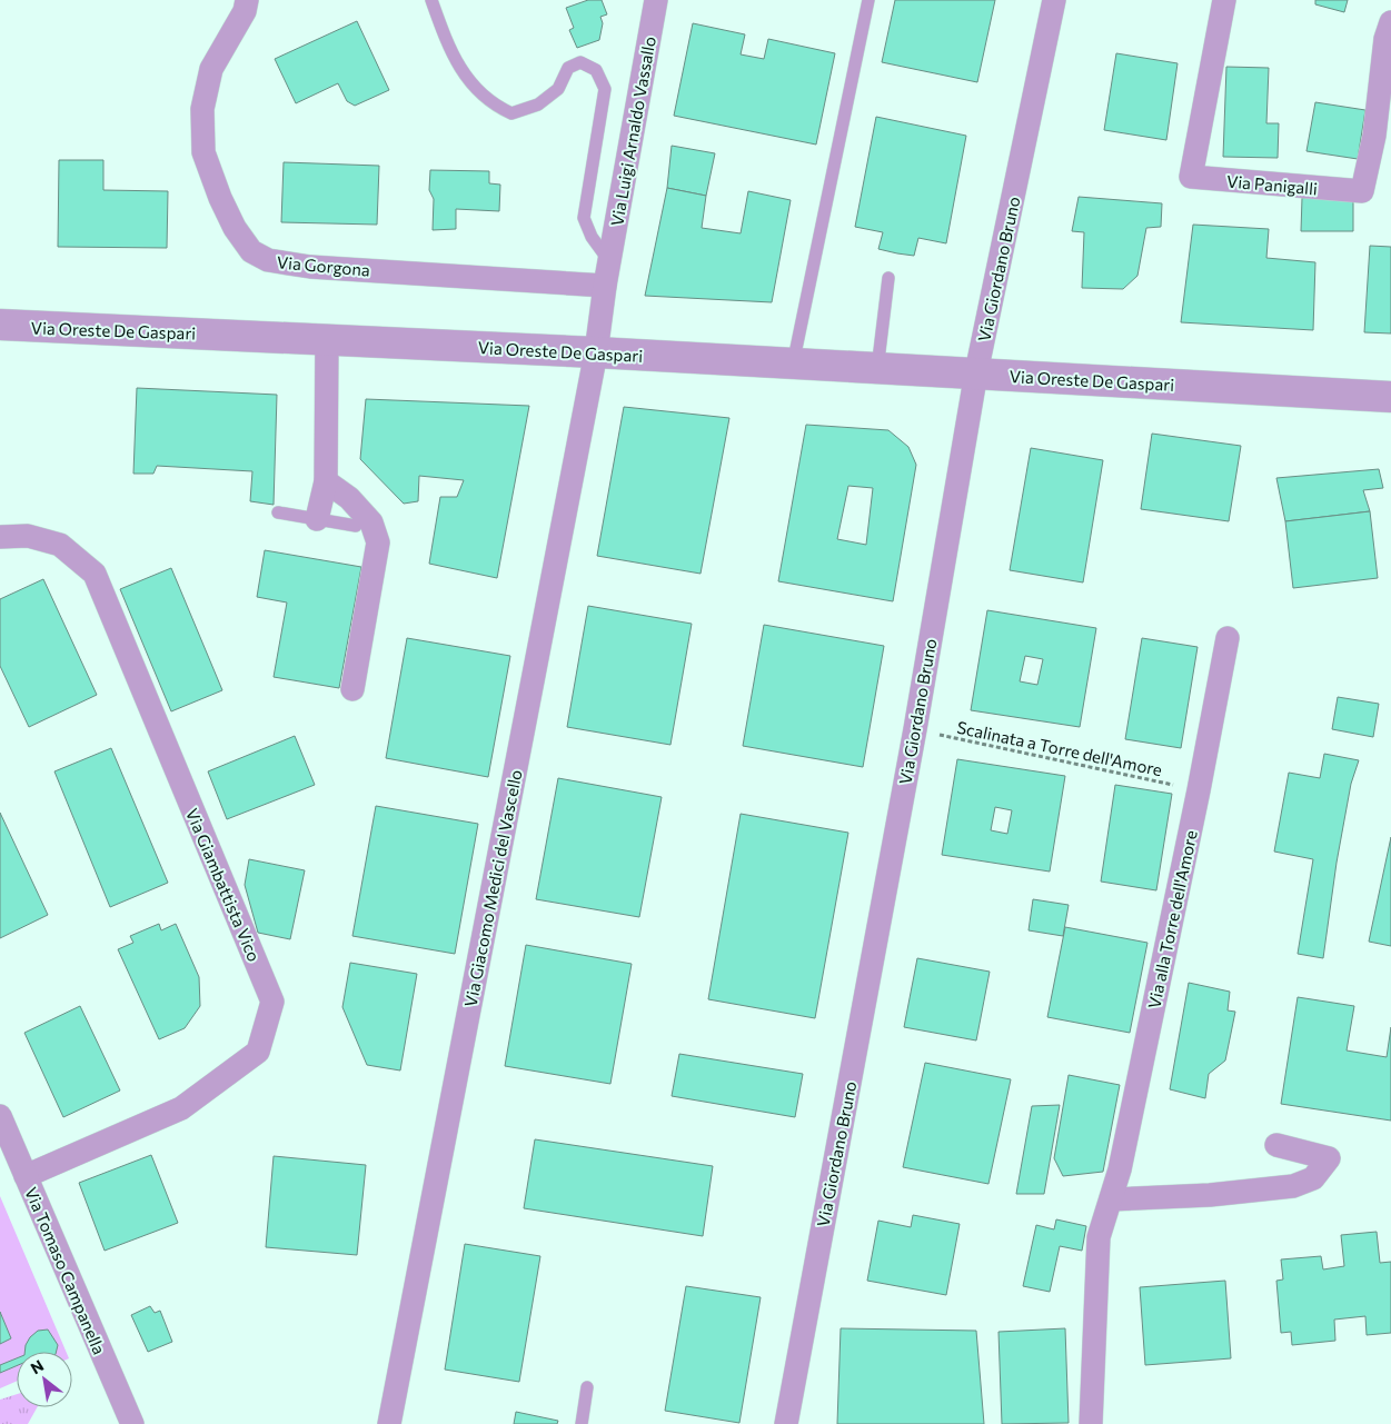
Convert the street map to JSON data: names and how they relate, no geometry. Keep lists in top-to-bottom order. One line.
{"streets":{"street":["Via Luigi Arnaldo Vassallo","Via Panigalli","Via Gorgona","Via Giordano Bruno","Via Oreste De Gaspari","Via Giambattista Vico","Via Giacomo Medici del Vascello","Via alla Torre dell'Amore","Via Tomaso Campanella"],"path":["Scalinata a Torre dell'Amore"]},"crossings":[["Via Luigi Arnaldo Vassallo","Via Gorgona"],["Via Luigi Arnaldo Vassallo","Via Oreste De Gaspari"],["Via Luigi Arnaldo Vassallo","Via Giacomo Medici del Vascello"],["Via Giordano Bruno","Via Oreste De Gaspari"],["Via Giordano Bruno","Scalinata a Torre dell'Amore"],["Via Oreste De Gaspari","Via Giacomo Medici del Vascello"],["Scalinata a Torre dell'Amore","Via alla Torre dell'Amore"],["Via Giambattista Vico","Via Tomaso Campanella"]],"north":"top left"}
